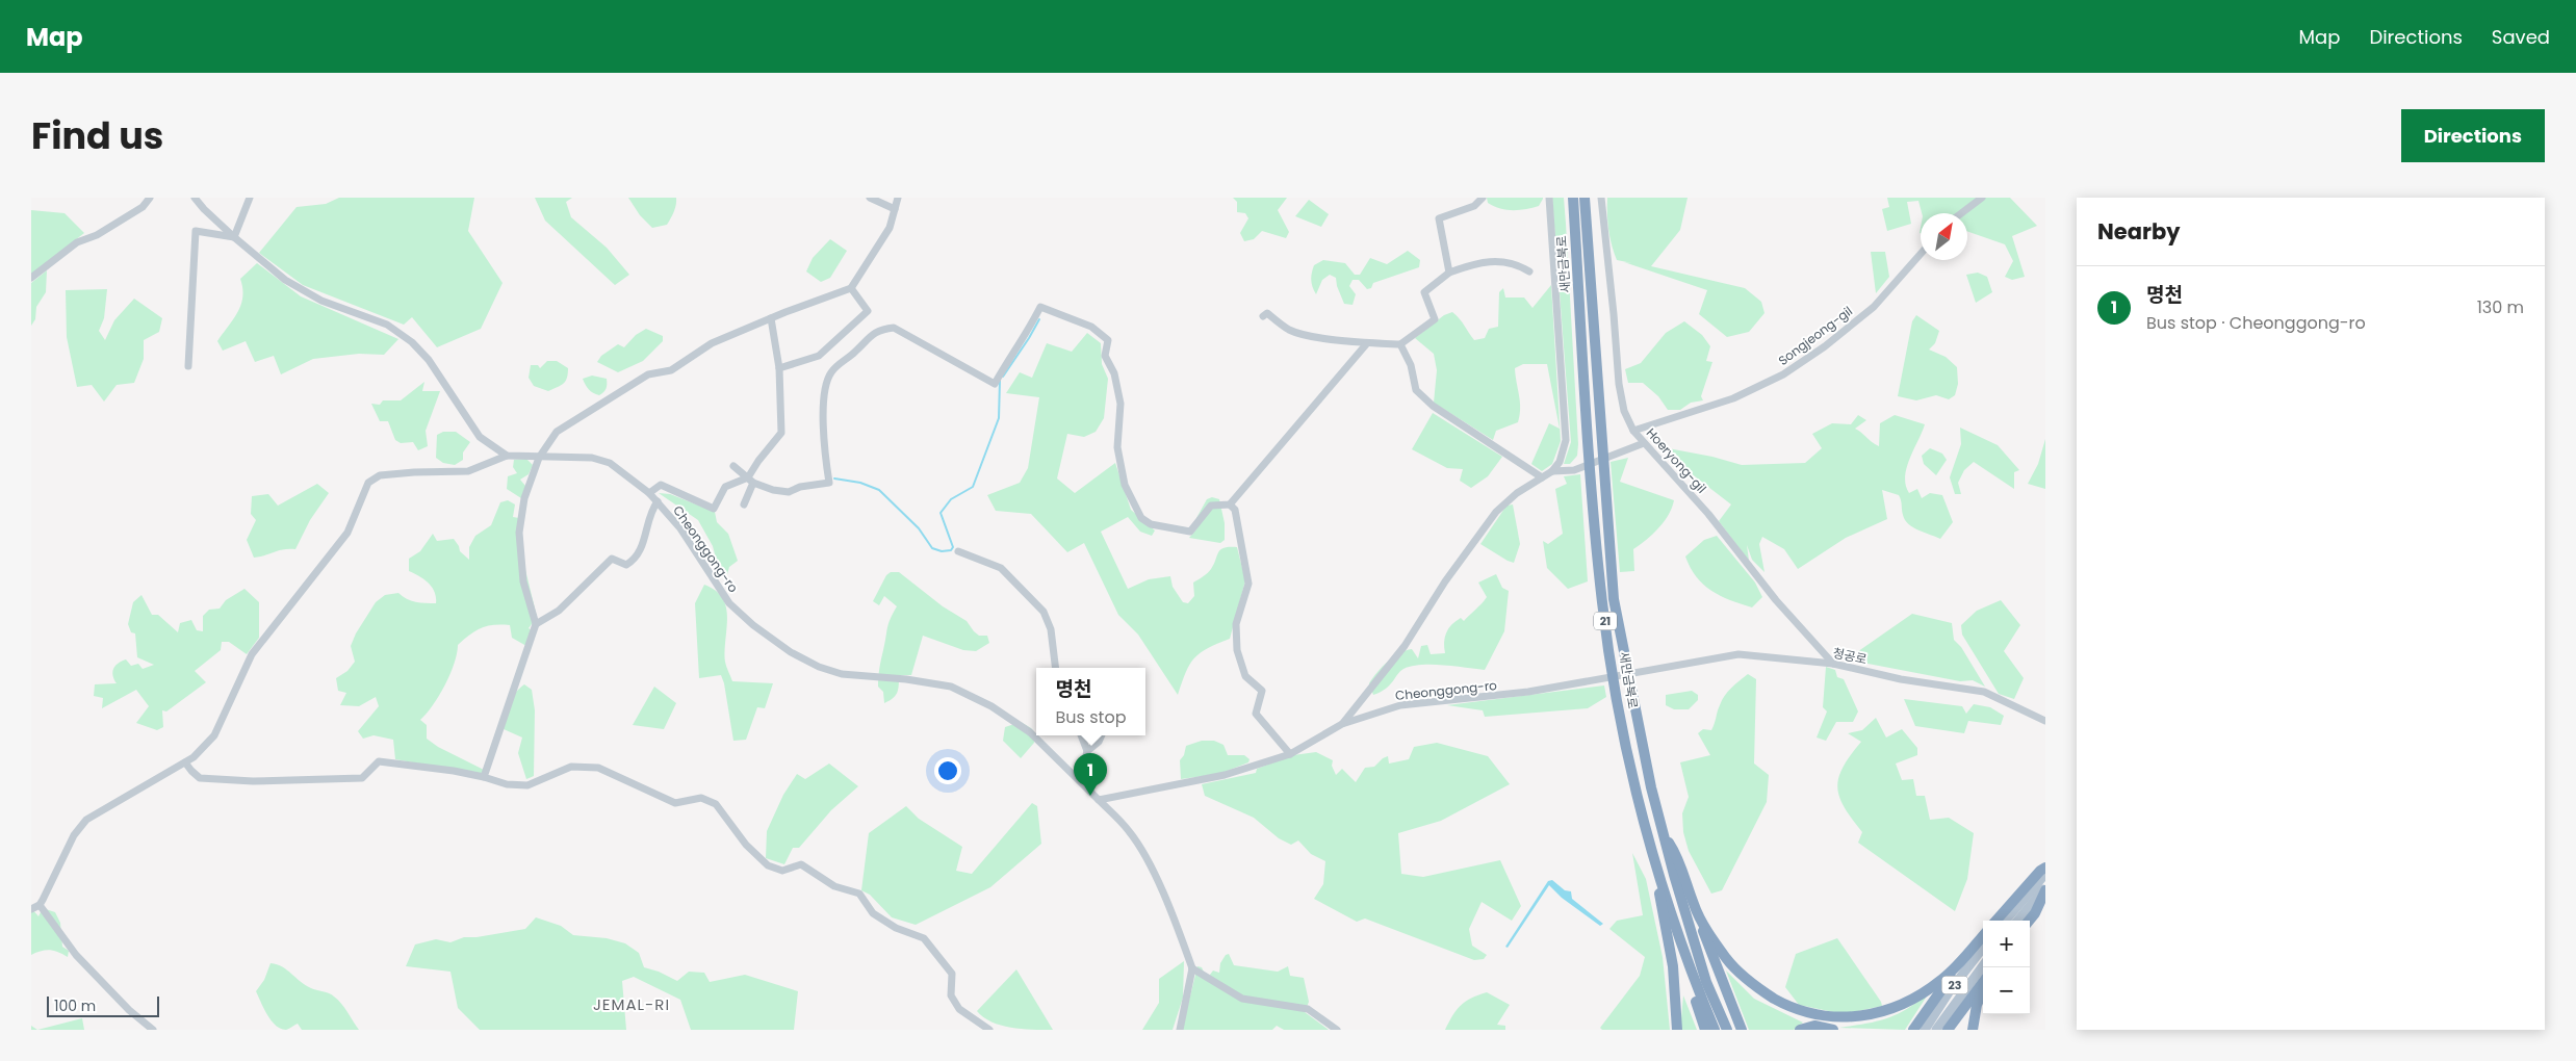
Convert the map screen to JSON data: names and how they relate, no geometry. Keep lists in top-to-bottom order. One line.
{"streets":{"highway":["새만금북로","21"],"main road":["23"],"street":["Songjeong-gil","Hoeryong-gil","Cheonggong-ro","청공로"]},"crossings":[["Songjeong-gil","Hoeryong-gil"],["Hoeryong-gil","청공로"],["Cheonggong-ro","청공로"]],"districts":["JEMAL-RI"],"scale_bar":"100 m","north":"top right","page":{"header":"Map","nav":["Map","Directions","Saved"],"title":"Find us","buttons":"Directions","heading":"Nearby","list":[{"mark":"1","name":"명천","note":"Bus stop · Cheonggong-ro","value":"130 m"}],"popup":["명천","Bus stop"],"pins":"1","map_buttons":["+","−"],"scale":"100 m"}}
